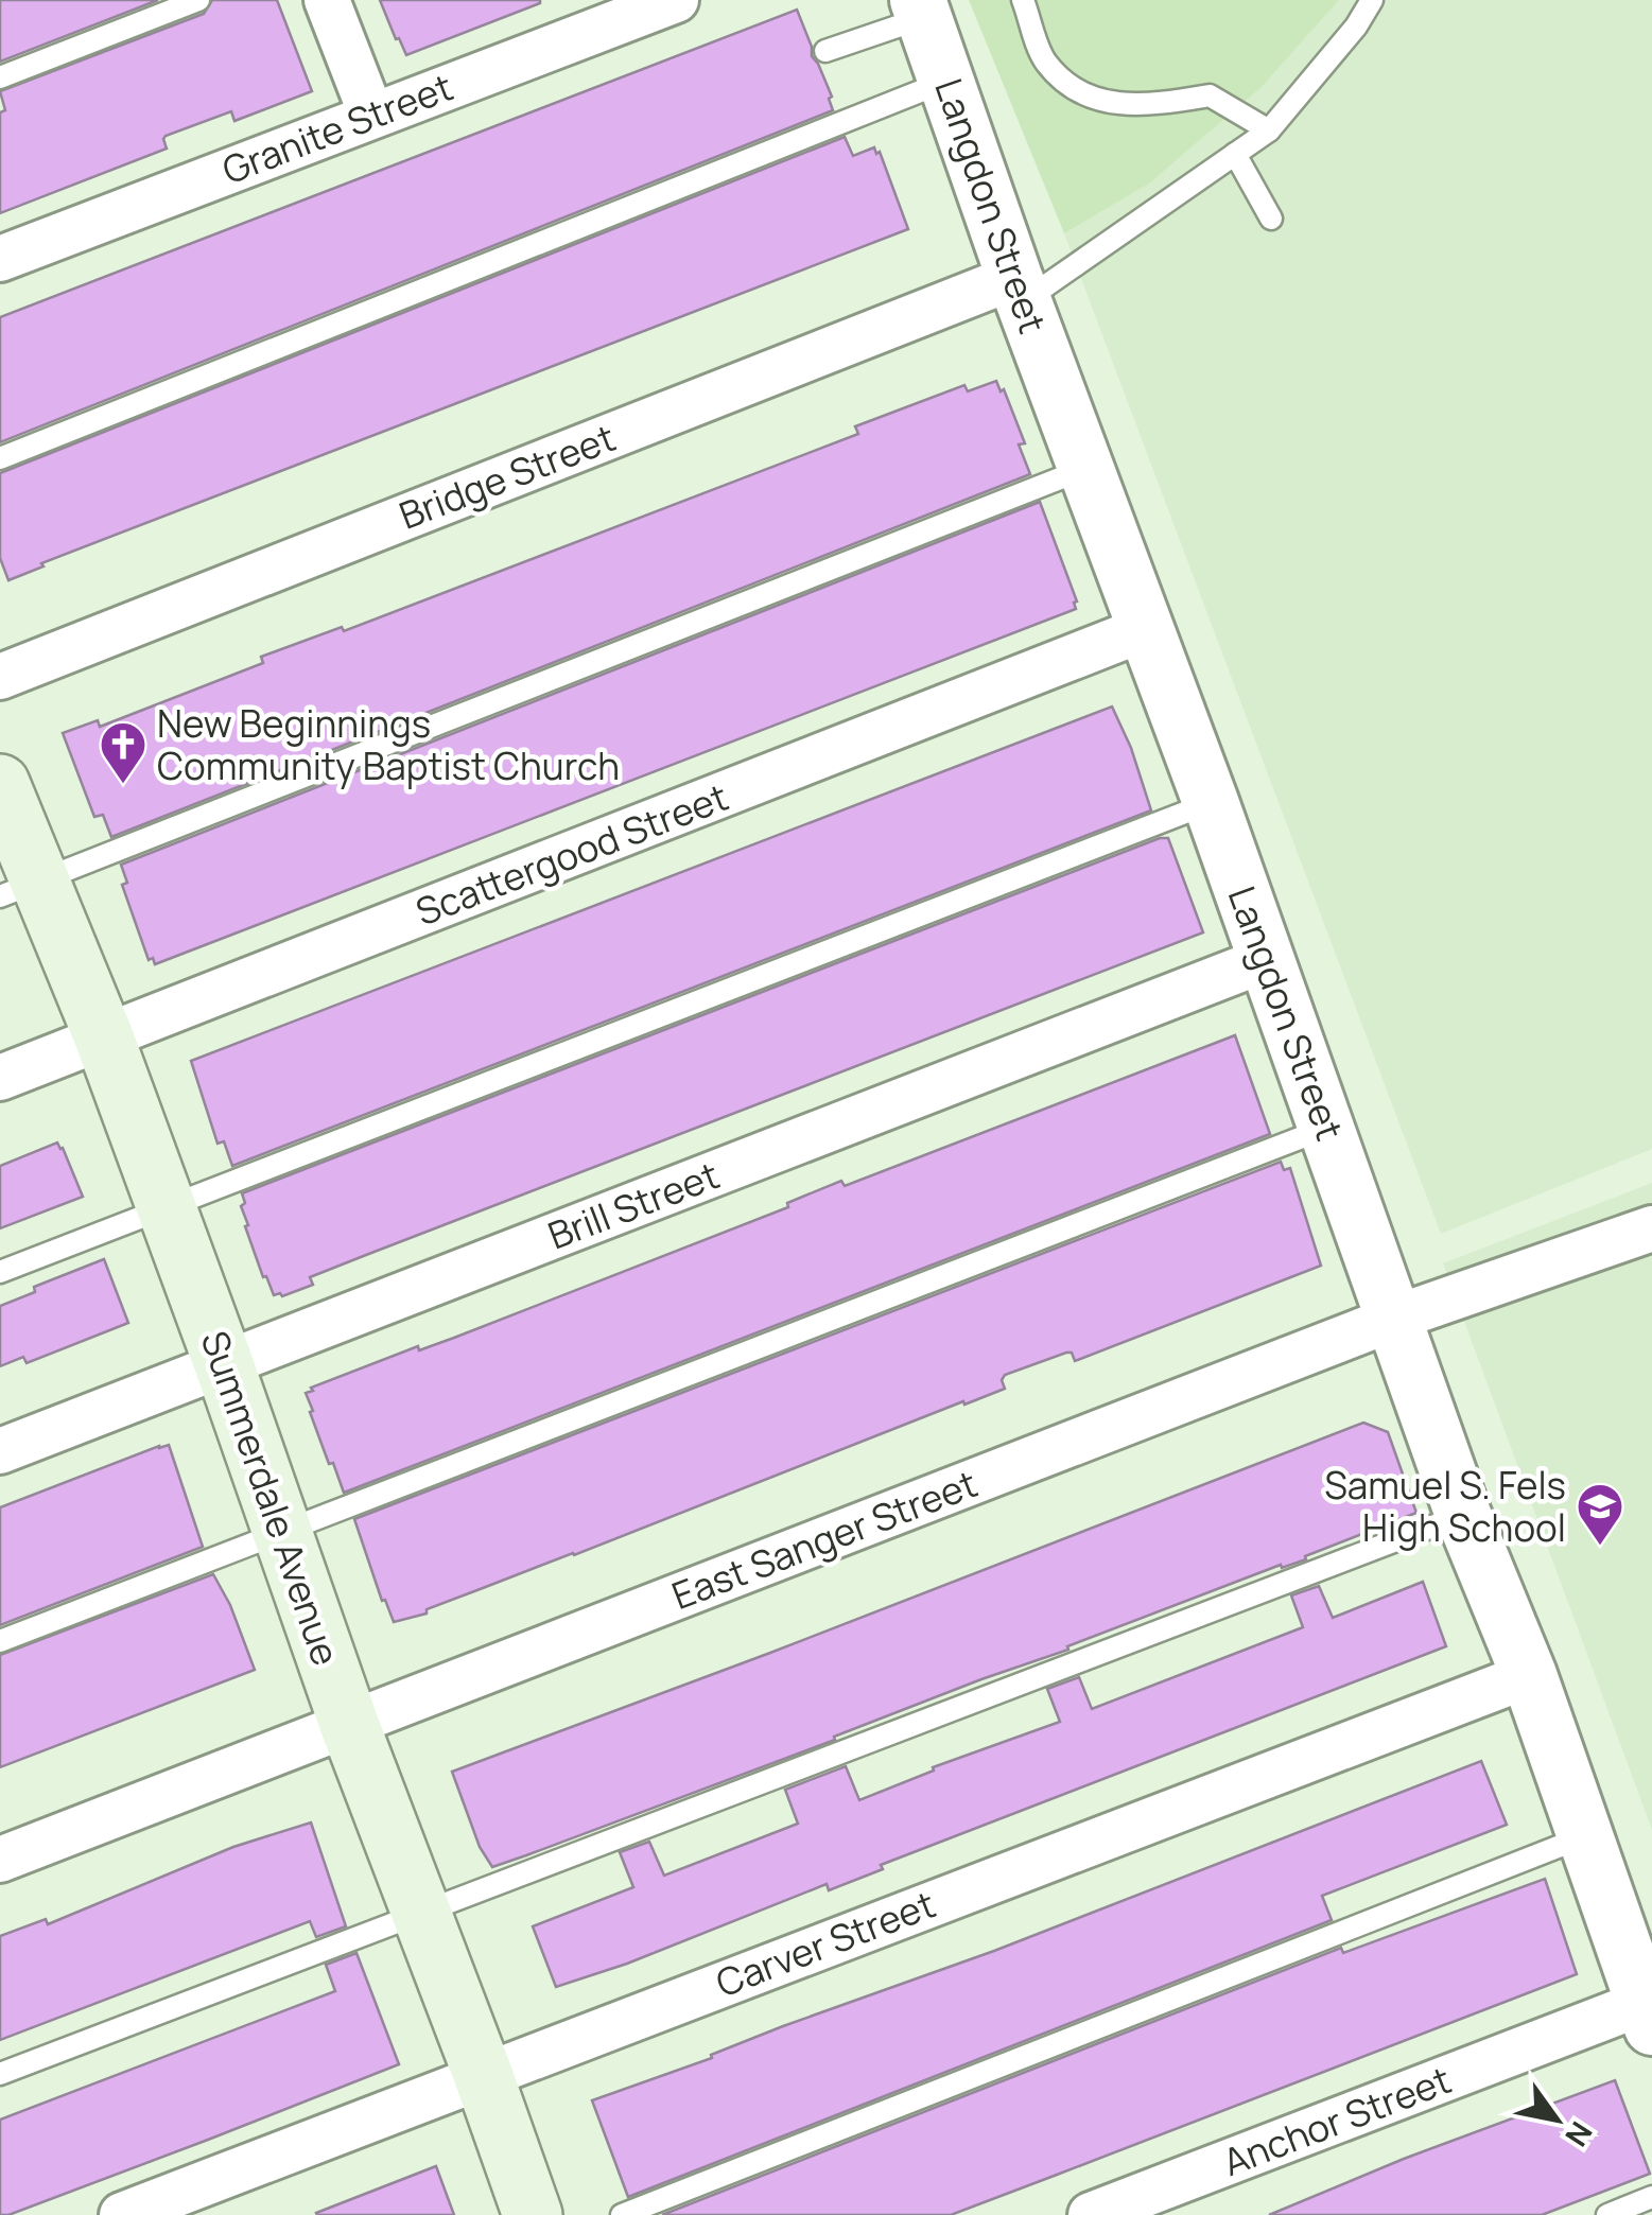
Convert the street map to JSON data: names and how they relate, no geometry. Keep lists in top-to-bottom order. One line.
{"streets":{"main road":["Summerdale Avenue"],"street":["Granite Street","Langdon Street","Bridge Street","Scattergood Street","Brill Street","East Sanger Street","Carver Street","Anchor Street"]},"crossings":[["Langdon Street","Bridge Street"],["Langdon Street","Scattergood Street"],["Langdon Street","Brill Street"],["Langdon Street","East Sanger Street"],["Langdon Street","Carver Street"],["Langdon Street","Anchor Street"],["Scattergood Street","Summerdale Avenue"],["Brill Street","Summerdale Avenue"],["Summerdale Avenue","East Sanger Street"],["Summerdale Avenue","Carver Street"]],"places":{"church":["New Beginnings Community Baptist Church"],"school or university":["Samuel S. Fels High School"]},"north":"bottom right"}
